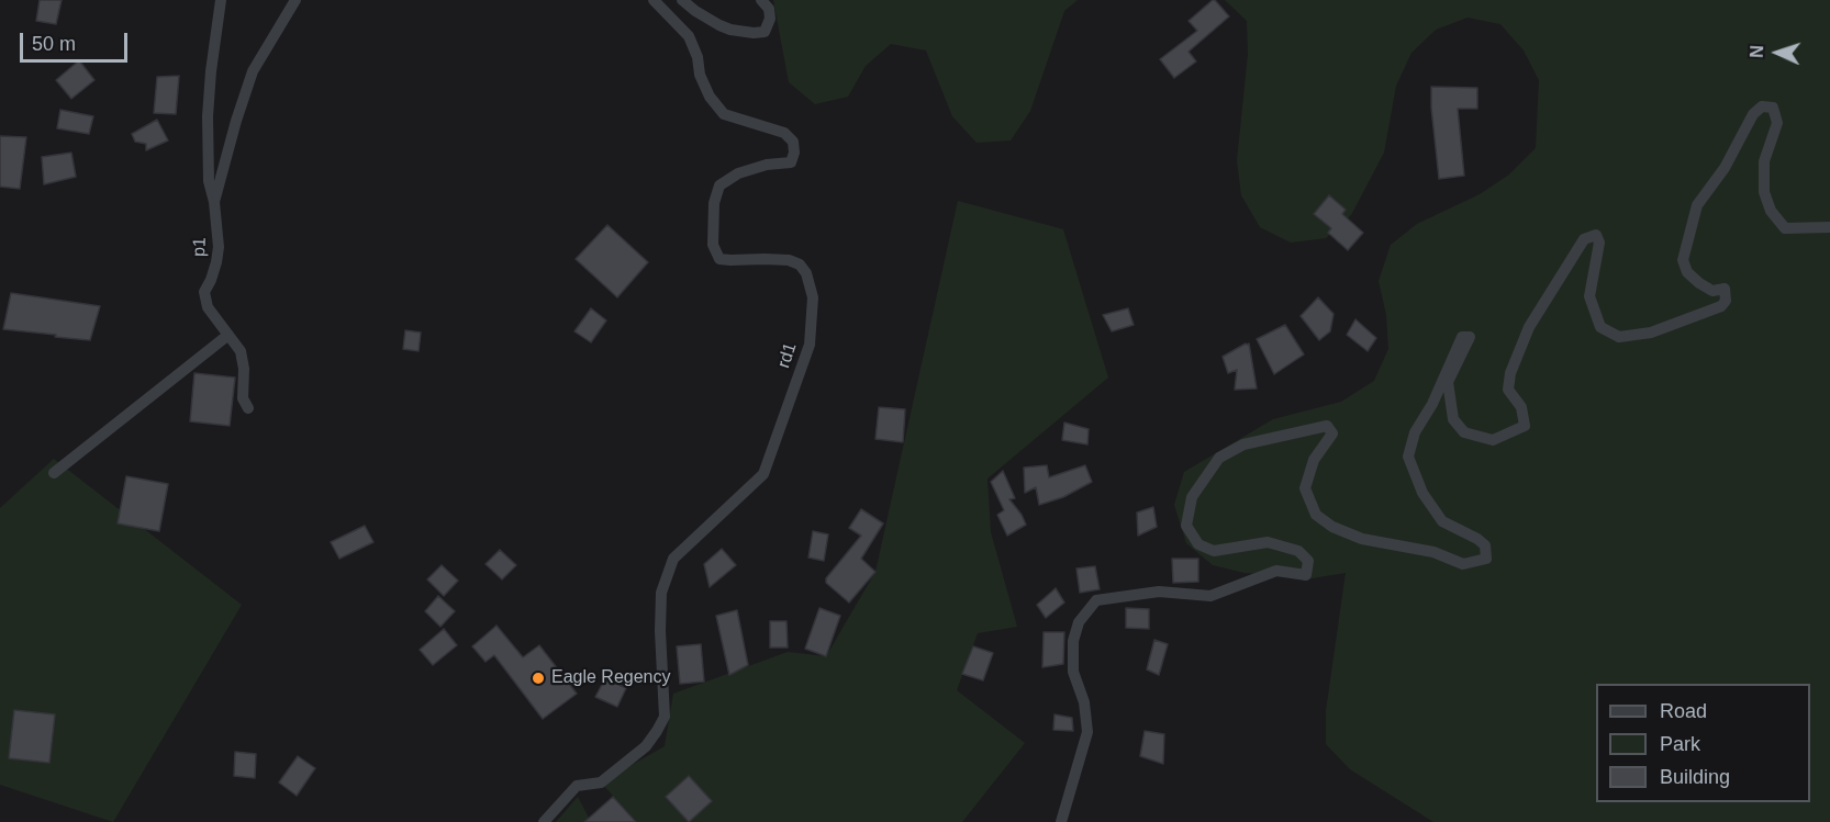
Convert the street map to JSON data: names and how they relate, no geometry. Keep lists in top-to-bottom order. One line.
{"streets":{"street":["p1","rd1"]},"places":["Eagle Regency"],"legend":["Road","Park","Building"],"scale_bar":"50 m","north":"left"}
